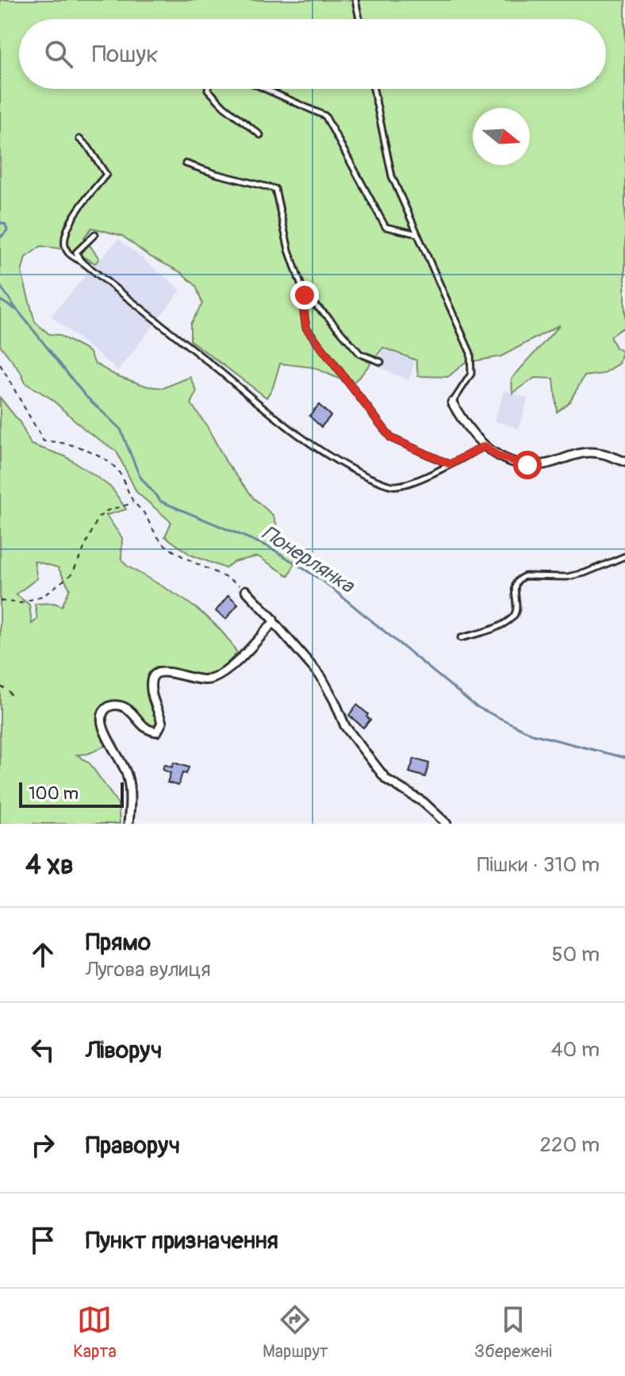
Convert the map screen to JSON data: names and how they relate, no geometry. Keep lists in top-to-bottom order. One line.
{"water":["Понерлянка"],"scale_bar":"100 m","north":"right","page":{"search":"Пошук","scale":"100 m","heading":["4 хв","Пішки · 310 m"],"list":[["Прямо","Лугова вулиця","50 m"],["Ліворуч","40 m"],["Праворуч","220 m"],"Пункт призначення"],"nav":["Карта","Маршрут","Збережені"]}}
